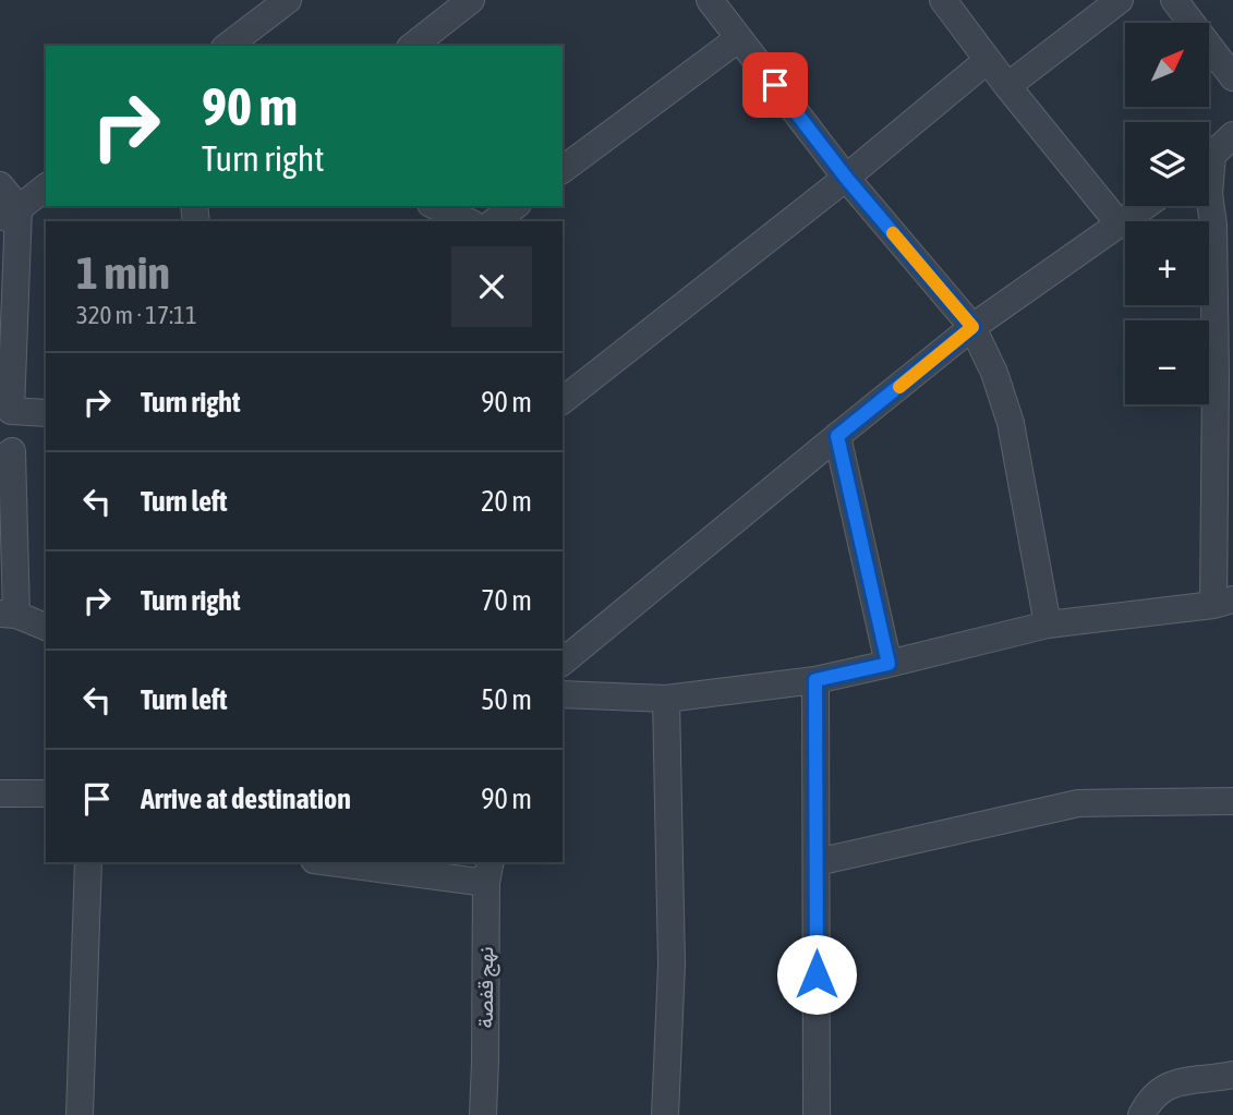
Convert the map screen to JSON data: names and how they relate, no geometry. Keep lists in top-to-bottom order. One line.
{"streets":{"street":["نهج قفصة"]},"north":"top right","page":{"map_buttons":["+","−"],"turn":["90 m","Turn right"],"heading":["1 min","320 m · 17:11"],"list":[{"name":"Turn right","value":"90 m"},{"name":"Turn left","value":"20 m"},{"name":"Turn right","value":"70 m"},{"name":"Turn left","value":"50 m"},{"name":"Arrive at destination","value":"90 m"}]}}
